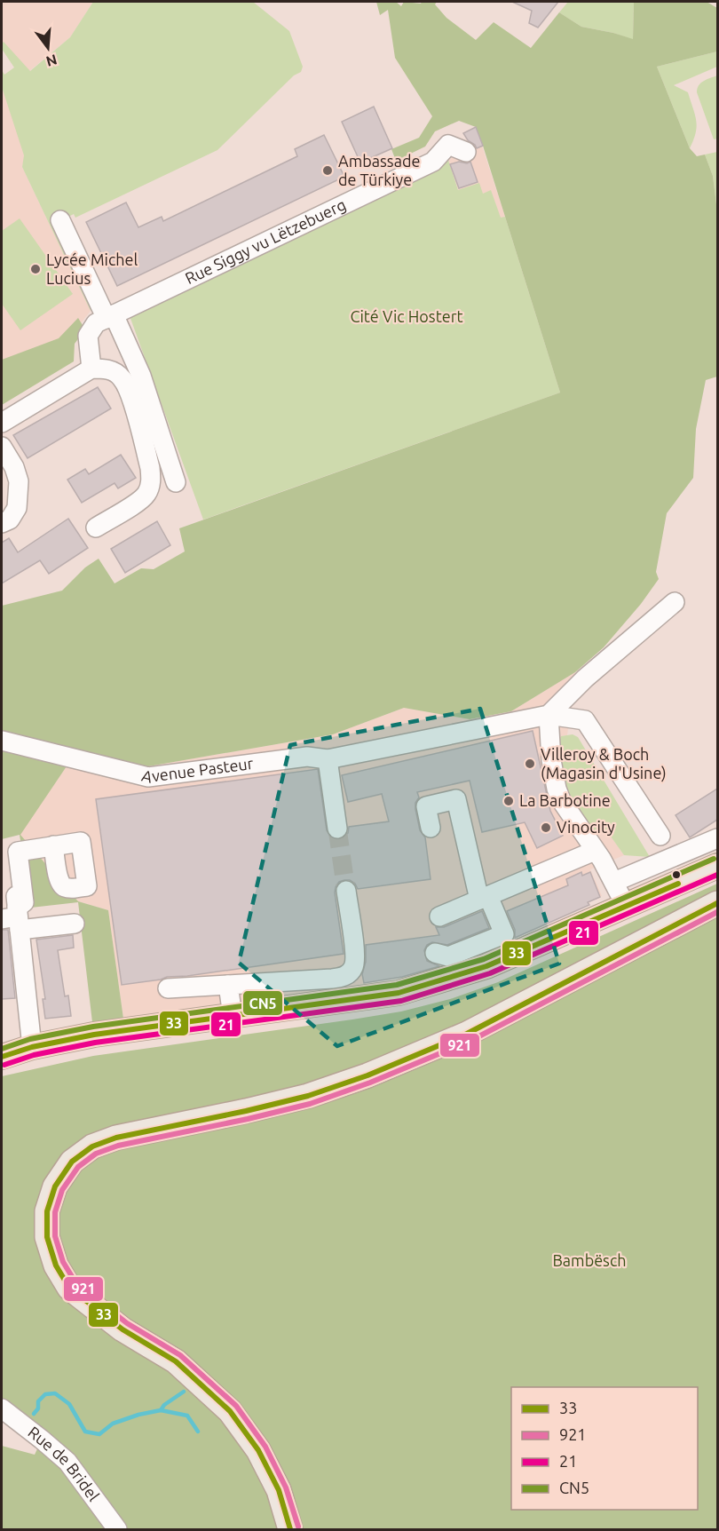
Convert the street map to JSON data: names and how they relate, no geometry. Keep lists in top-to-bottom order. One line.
{"streets":{"street":["Rue Siggy vu Lëtzebuerg","Avenue Pasteur","Rue de Bridel"]},"parks":["Cité Vic Hostert","Bambësch"],"places":["Ambassade de Türkiye","Lycée Michel Lucius","Villeroy & Boch (Magasin d'Usine)","La Barbotine","Vinocity"],"lines":["transit line CN5","transit line 21","transit line 33","transit line 921"],"legend":["33","921","21","CN5"],"north":"bottom"}
